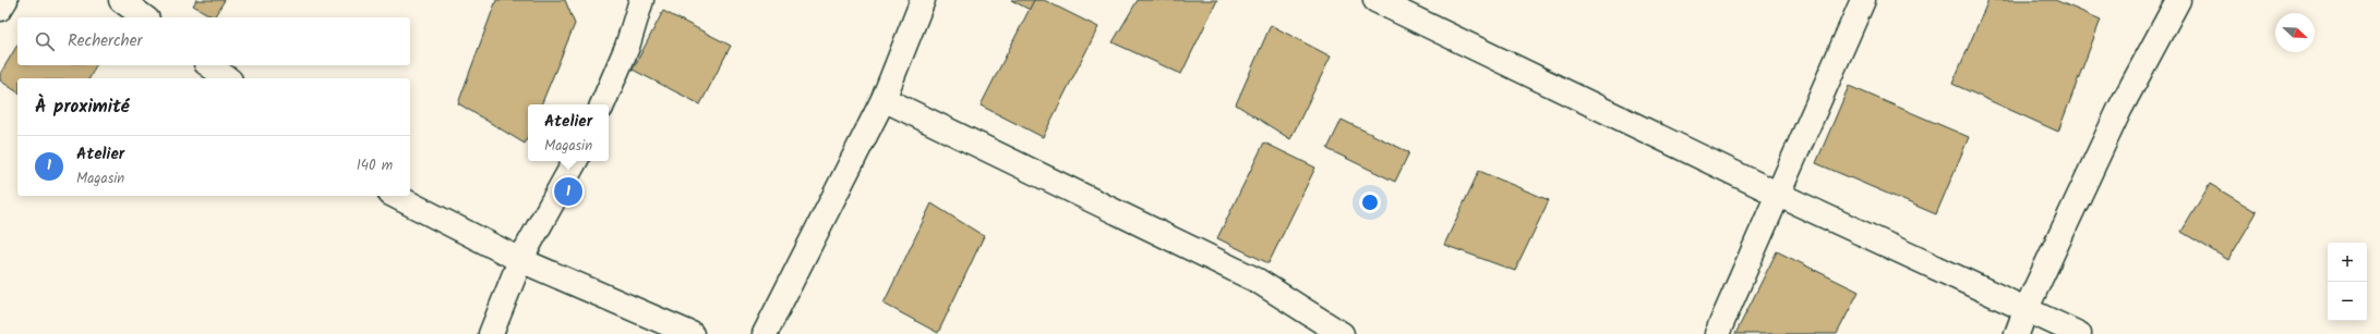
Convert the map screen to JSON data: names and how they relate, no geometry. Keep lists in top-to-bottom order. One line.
{"north":"bottom right","page":{"search":"Rechercher","heading":"À proximité","popup":["Atelier","Magasin"],"list":[{"mark":"1","name":"Atelier","note":"Magasin","value":"140 m"}],"pins":"1","map_buttons":["+","−"]}}
